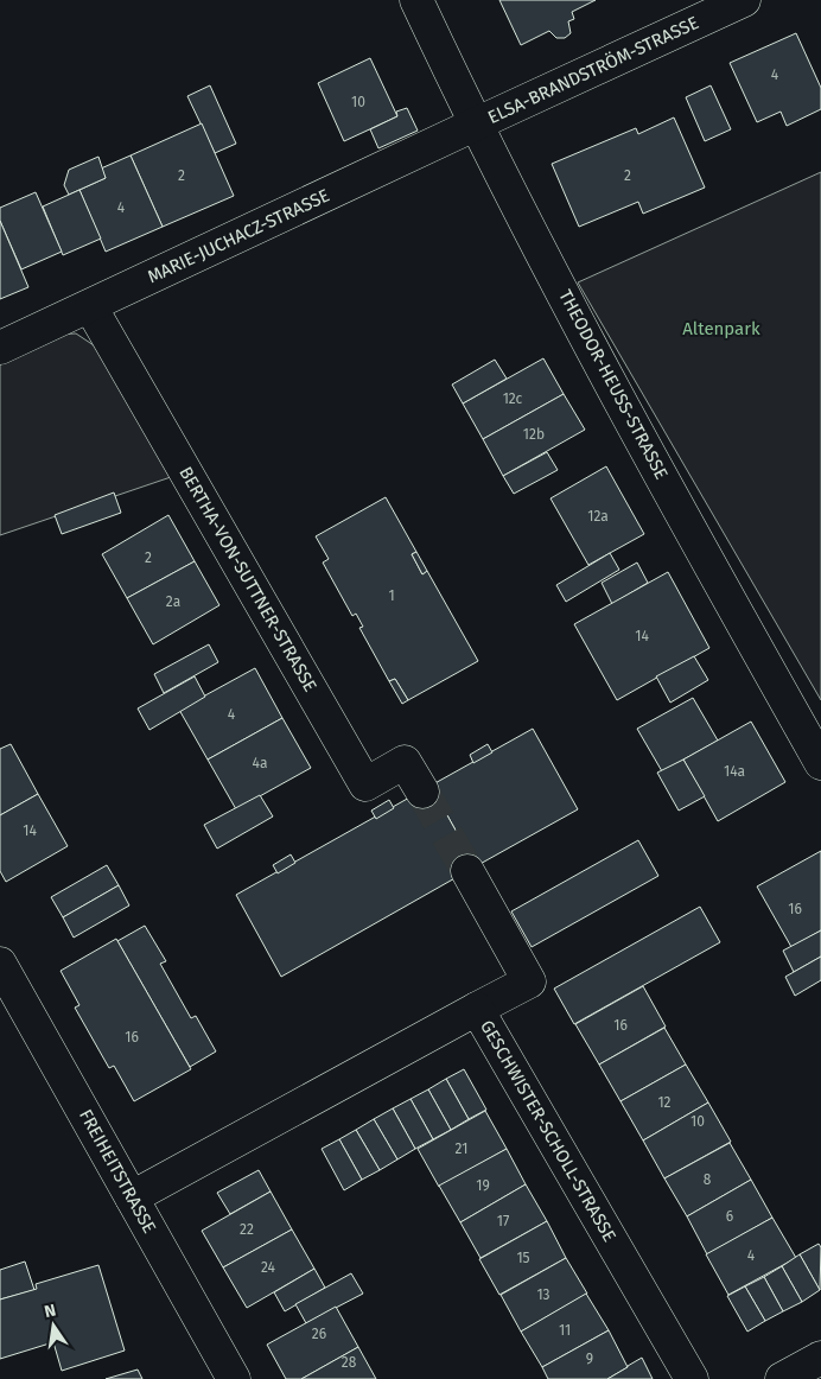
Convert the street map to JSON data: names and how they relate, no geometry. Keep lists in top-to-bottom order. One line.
{"streets":{"street":["ELSA-BRANDSTRÖM-STRASSE","MARIE-JUCHACZ-STRASSE","THEODOR-HEUSS-STRASSE","BERTHA-VON-SUTTNER-STRASSE","GESCHWISTER-SCHOLL-STRASSE","FREIHEITSTRASSE"]},"crossings":[["ELSA-BRANDSTRÖM-STRASSE","MARIE-JUCHACZ-STRASSE"],["ELSA-BRANDSTRÖM-STRASSE","THEODOR-HEUSS-STRASSE"],["MARIE-JUCHACZ-STRASSE","THEODOR-HEUSS-STRASSE"],["MARIE-JUCHACZ-STRASSE","BERTHA-VON-SUTTNER-STRASSE"],["GESCHWISTER-SCHOLL-STRASSE","FREIHEITSTRASSE"]],"parks":["Altenpark"],"house_numbers":["4","10","2","2","4","12c","12b","12a","2","1","2a","14","4","4a","14a","14","16","16","16","12","10","21","8","19","6","17","22","4","15","24","13","11","26","9","28"],"north":"top"}
